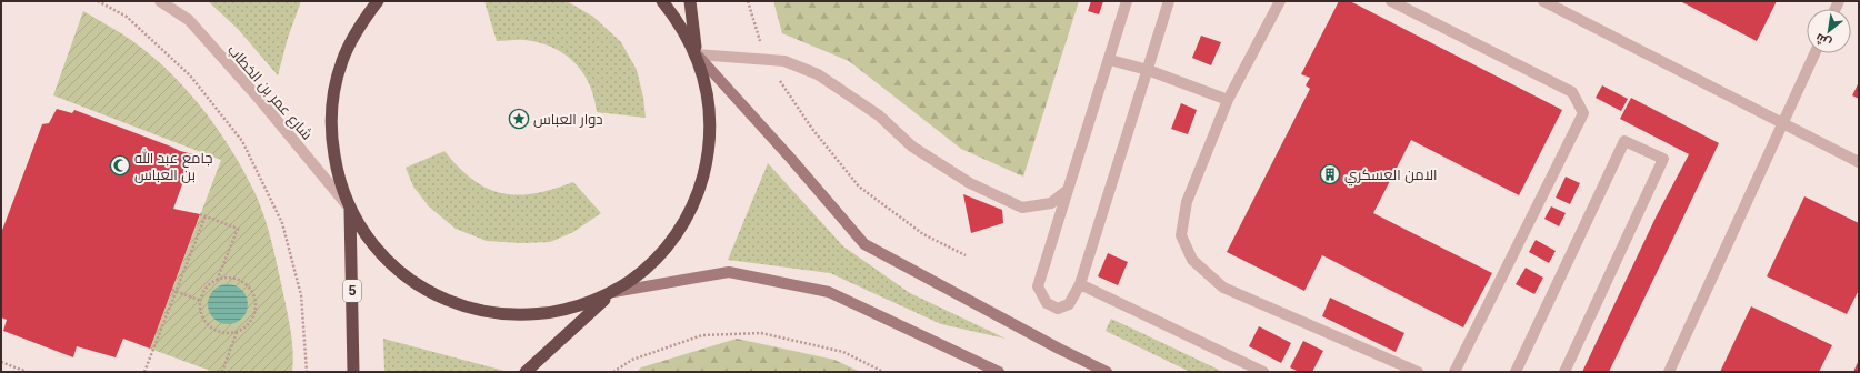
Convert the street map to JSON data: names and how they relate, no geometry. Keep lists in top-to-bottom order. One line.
{"streets":{"highway":["5"],"street":["شارع عمر بن الخطاب"]},"crossings":[["شارع عمر بن الخطاب","5"]],"places":{"place":["دوار العباس"],"mosque":["جامع عبد الله بن العباس"],"building":["الامن العسكري"]},"north":"bottom left"}
